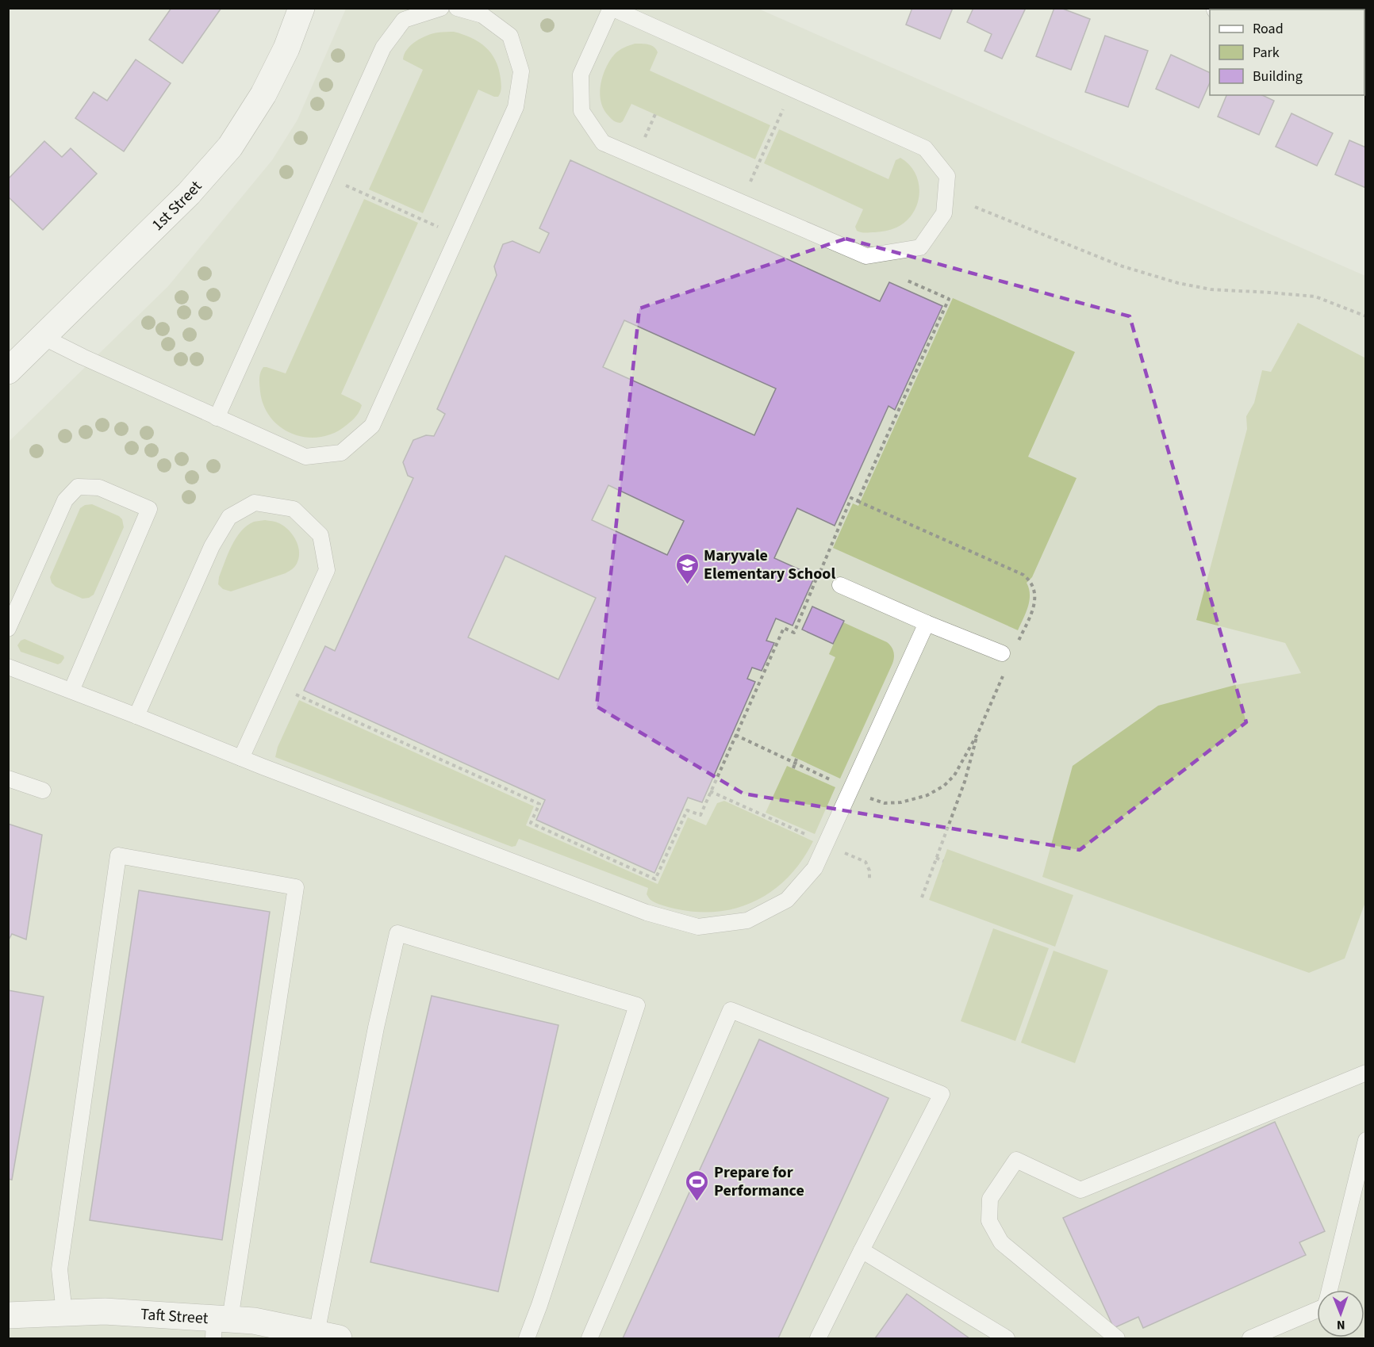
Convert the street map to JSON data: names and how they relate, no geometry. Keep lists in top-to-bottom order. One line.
{"streets":{"street":["1st Street","Taft Street"]},"places":{"school or university":["Maryvale Elementary School"],"sports":["Prepare for Performance"]},"legend":["Road","Park","Building"],"north":"bottom"}
